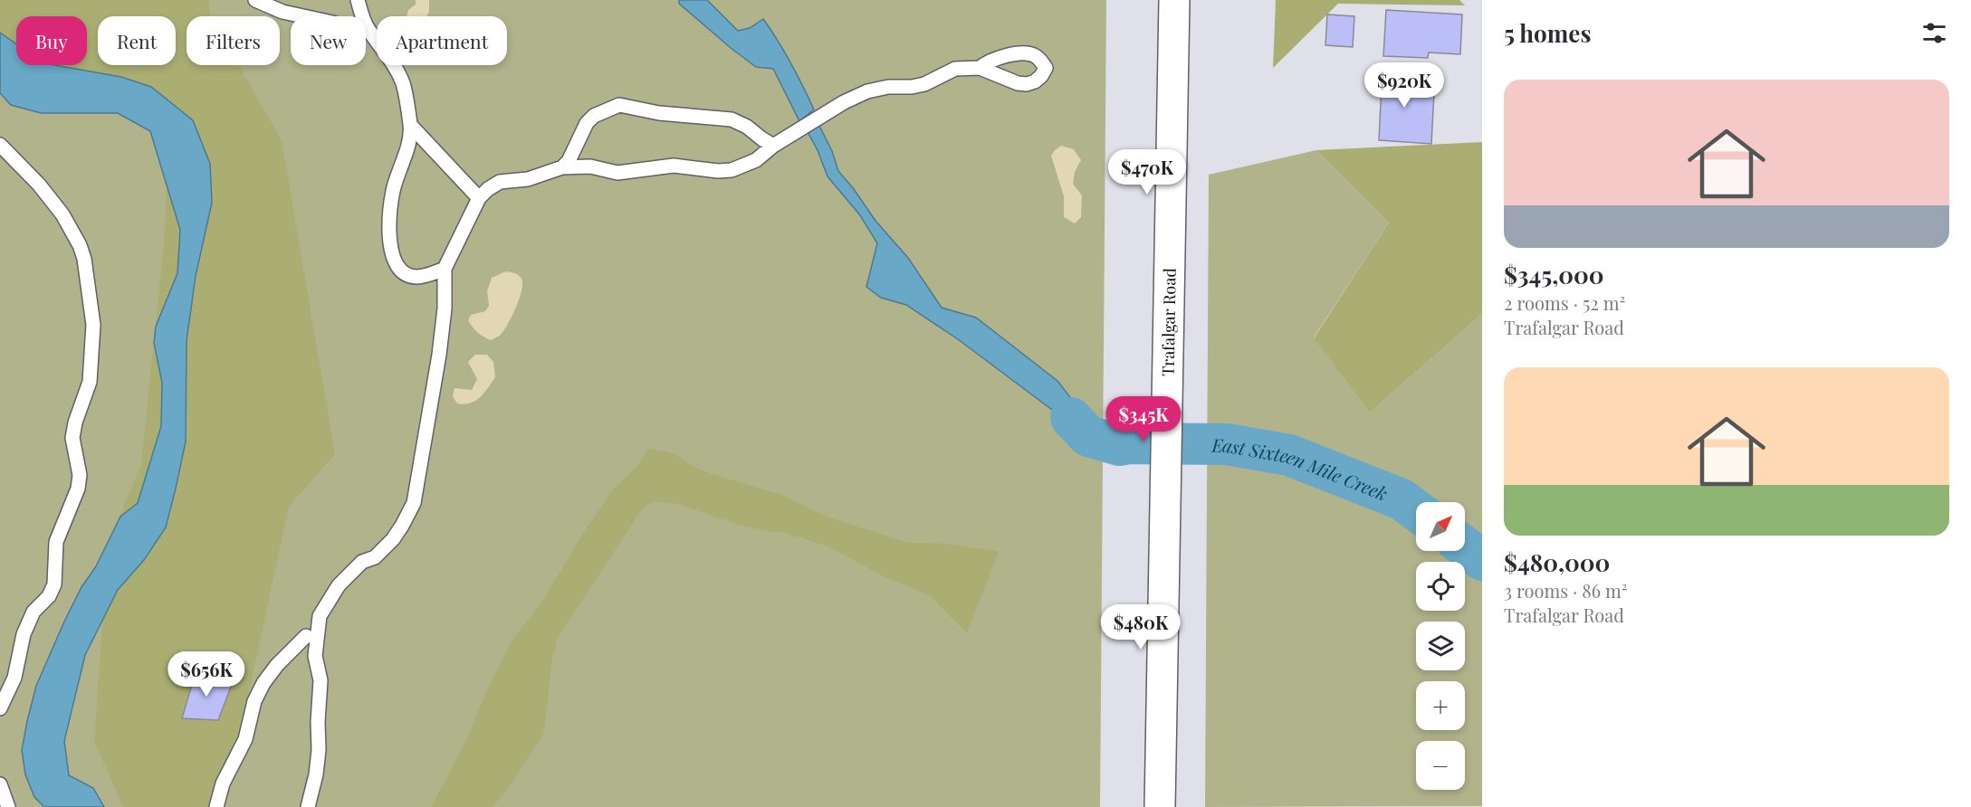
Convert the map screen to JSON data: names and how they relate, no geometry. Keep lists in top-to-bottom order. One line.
{"streets":{"main road":["Trafalgar Road"]},"water":["East Sixteen Mile Creek"],"north":"top right","page":{"heading":"5 homes","chip":["Buy","Rent","Filters","New","Apartment"],"price":["$920K","$470K","$345K","$480K","$656K"],"list":[{"name":"$345,000","note":"2 rooms · 52 m² · Trafalgar Road"},{"name":"$480,000","note":"3 rooms · 86 m² · Trafalgar Road"}],"map_buttons":["+","−"]}}
